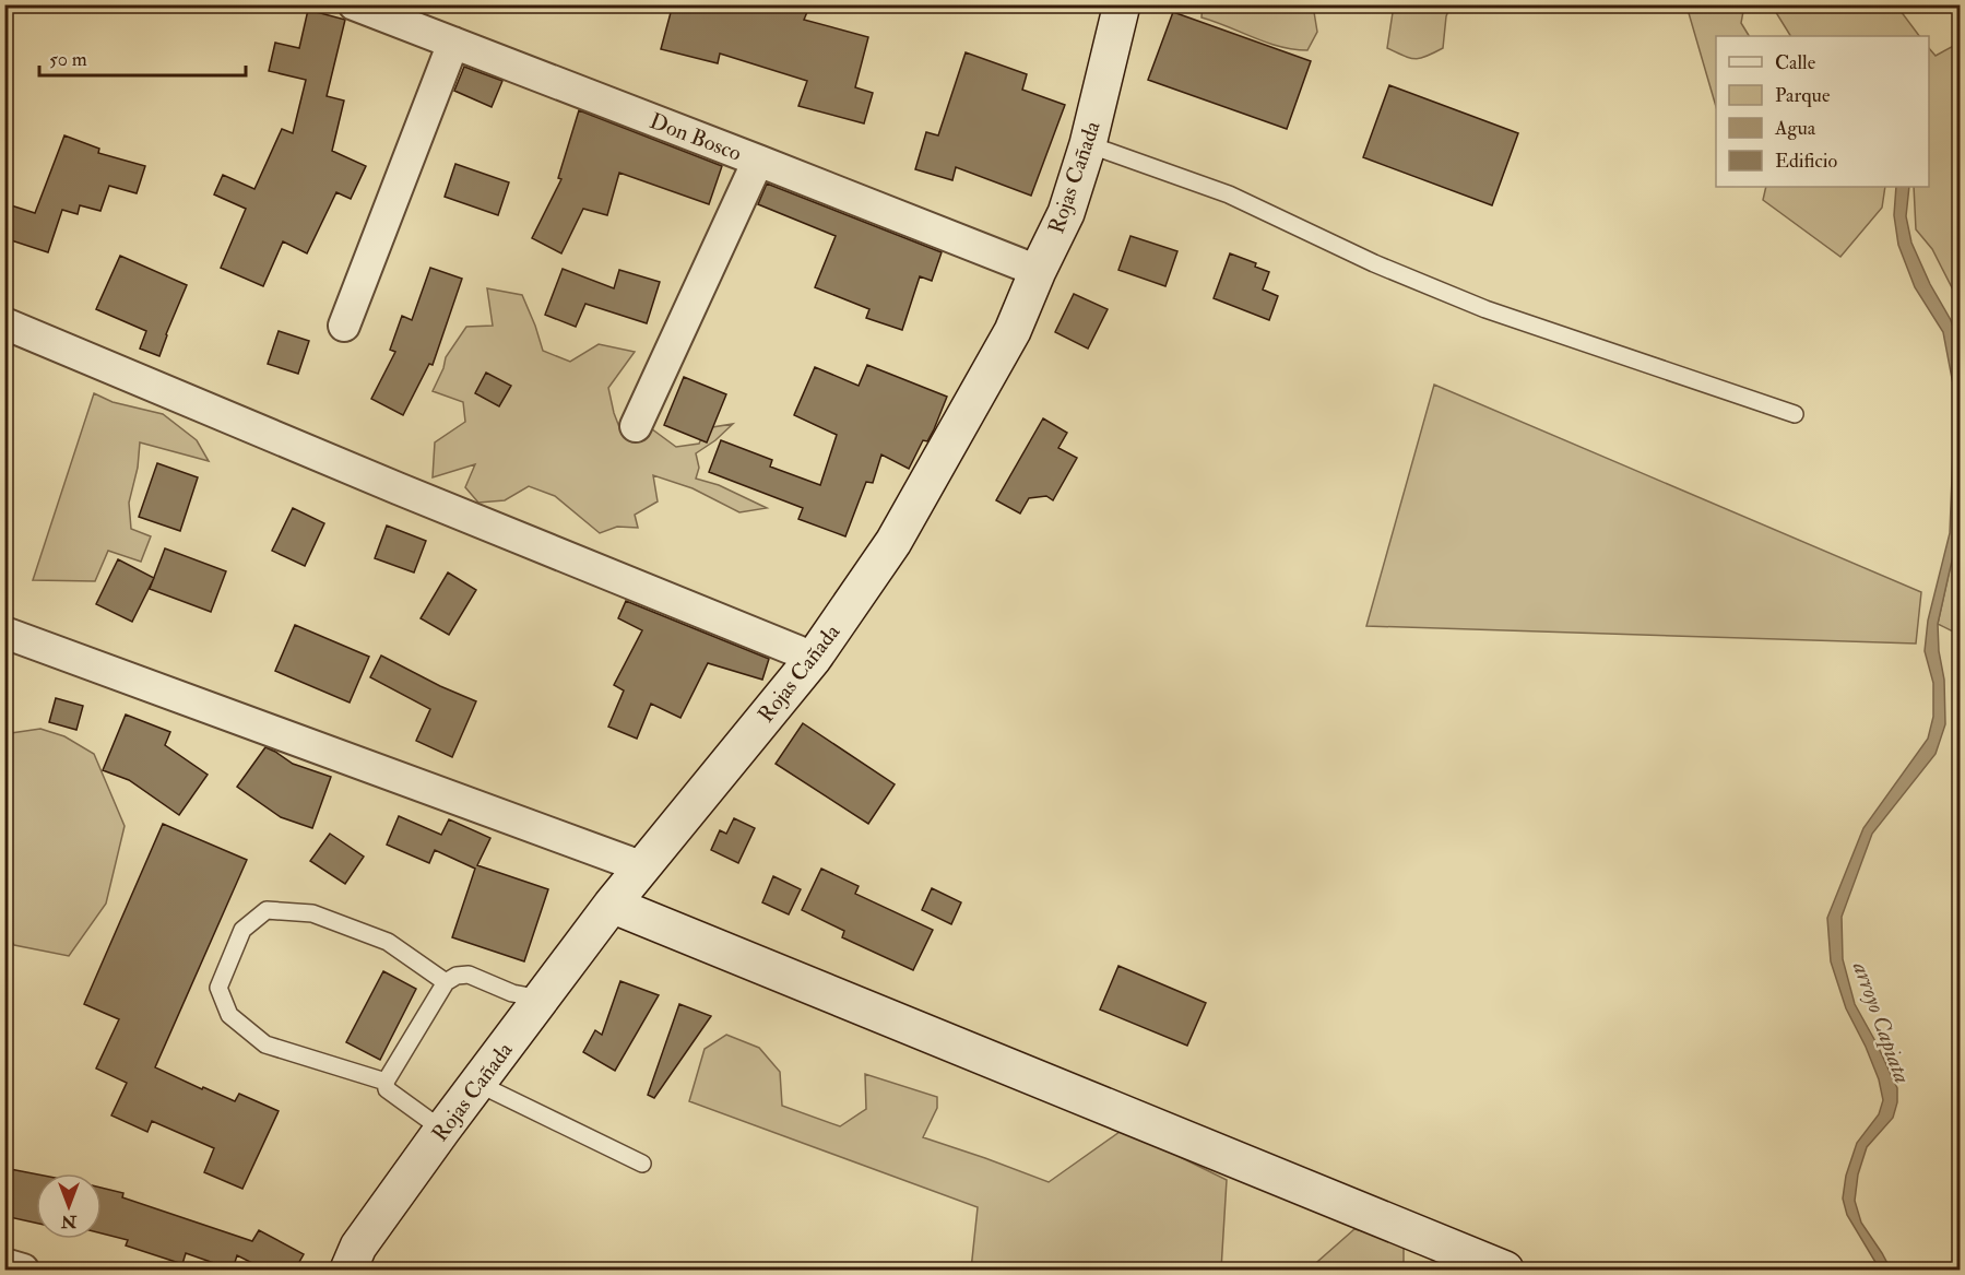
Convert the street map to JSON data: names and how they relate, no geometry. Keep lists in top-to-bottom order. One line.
{"streets":{"main road":["Rojas Cañada"],"street":["Don Bosco"]},"crossings":[["Don Bosco","Rojas Cañada"]],"water":["arroyo Capiata"],"legend":["Calle","Parque","Agua","Edificio"],"scale_bar":"50 m","north":"bottom"}
